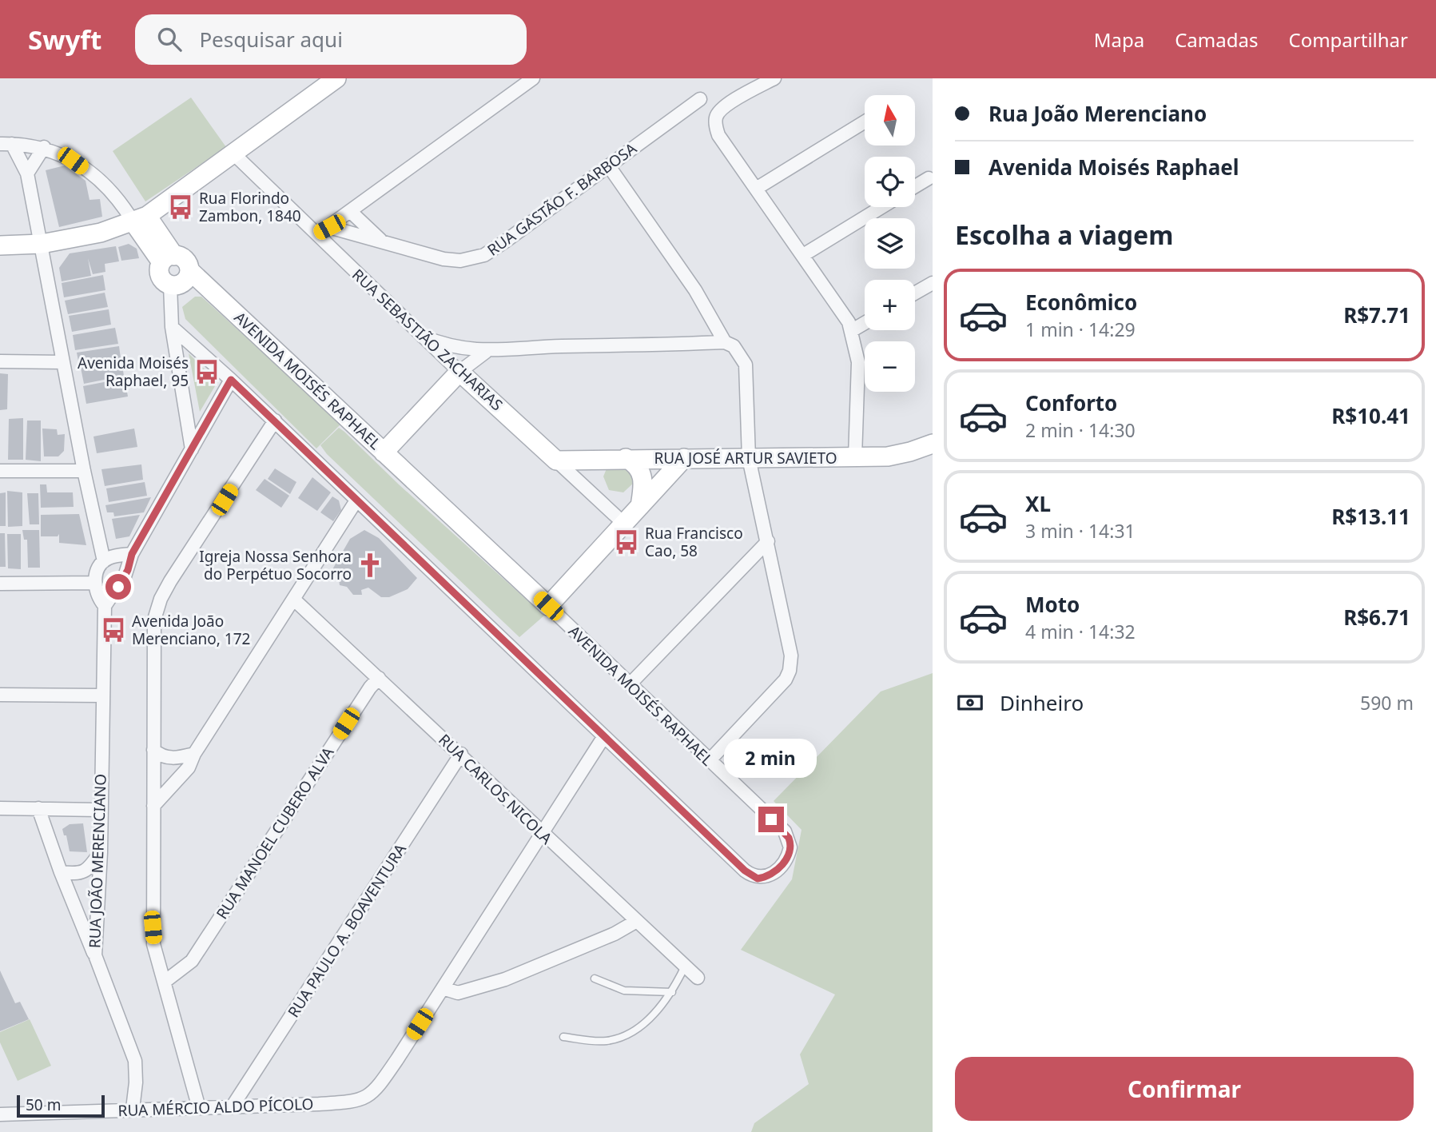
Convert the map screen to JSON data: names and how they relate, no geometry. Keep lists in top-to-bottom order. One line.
{"streets":{"street":["RUA GASTÃO F. BARBOSA","RUA SEBASTIÃO ZACHARIAS","AVENIDA MOISÉS RAPHAEL","RUA JOSÉ ARTUR SAVIETO","RUA CARLOS NICOLA","RUA MANOEL CUBERO ALVA","RUA JOÃO MERENCIANO","RUA PAULO A. BOAVENTURA","RUA MÉRCIO ALDO PÍCOLO"]},"crossings":[["RUA SEBASTIÃO ZACHARIAS","RUA JOSÉ ARTUR SAVIETO"],["RUA CARLOS NICOLA","RUA MANOEL CUBERO ALVA"],["RUA CARLOS NICOLA","RUA PAULO A. BOAVENTURA"],["RUA JOÃO MERENCIANO","RUA MÉRCIO ALDO PÍCOLO"],["RUA PAULO A. BOAVENTURA","RUA MÉRCIO ALDO PÍCOLO"]],"places":{"bus stop":["Rua Florindo Zambon, 1840","Avenida Moisés Raphael, 95","Rua Francisco Cao, 58","Avenida João Merenciano, 172"],"church":["Igreja Nossa Senhora do Perpétuo Socorro"]},"scale_bar":"50 m","north":"top","page":{"header":"Swyft","search":"Pesquisar aqui","nav":["Mapa","Camadas","Compartilhar"],"banner":["Rua João Merenciano","Avenida Moisés Raphael"],"map_buttons":["+","−"],"heading":"Escolha a viagem","list":[{"name":"Econômico","note":"1 min · 14:29","value":"R$7.71"},{"name":"Conforto","note":"2 min · 14:30","value":"R$10.41"},{"name":"XL","note":"3 min · 14:31","value":"R$13.11"},{"name":"Moto","note":"4 min · 14:32","value":"R$6.71"}],"pay":["Dinheiro","590 m"],"bubble":"2 min","buttons":"Confirmar","scale":"50 m"}}
